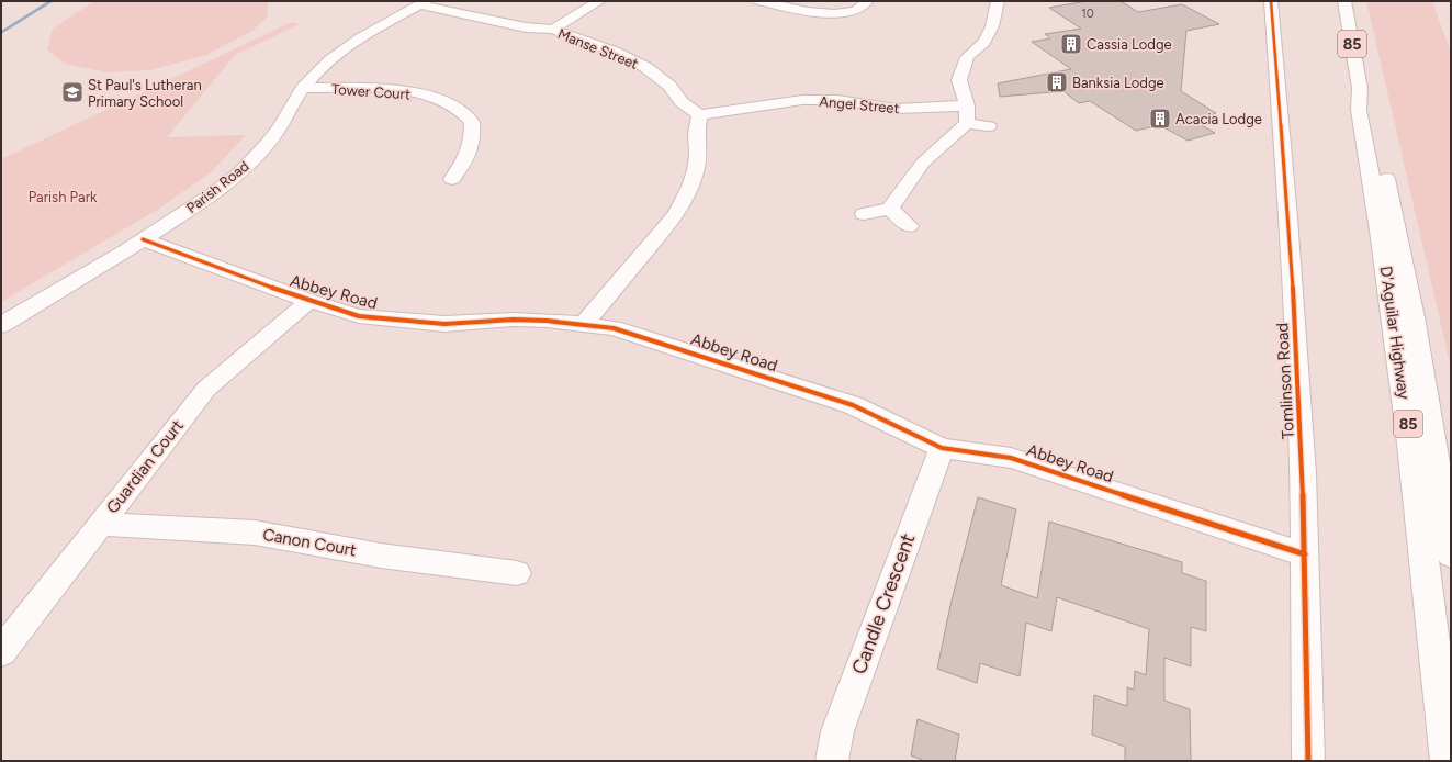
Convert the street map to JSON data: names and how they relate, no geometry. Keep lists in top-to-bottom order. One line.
{"streets":{"highway":["85","D'Aguilar Highway"],"street":["Manse Street","Tower Court","Angel Street","Parish Road","Abbey Road","Tomlinson Road","Guardian Court","Canon Court","Candle Crescent"]},"crossings":[["Manse Street","Angel Street"],["Manse Street","Parish Road"],["Tower Court","Parish Road"],["Parish Road","Abbey Road"],["Abbey Road","Tomlinson Road"],["Abbey Road","Guardian Court"],["Abbey Road","Candle Crescent"],["Guardian Court","Canon Court"]],"parks":["Parish Park"],"places":{"building":["Cassia Lodge","Banksia Lodge","Acacia Lodge"],"school or university":["St Paul's Lutheran Primary School"]},"house_numbers":["10"]}
